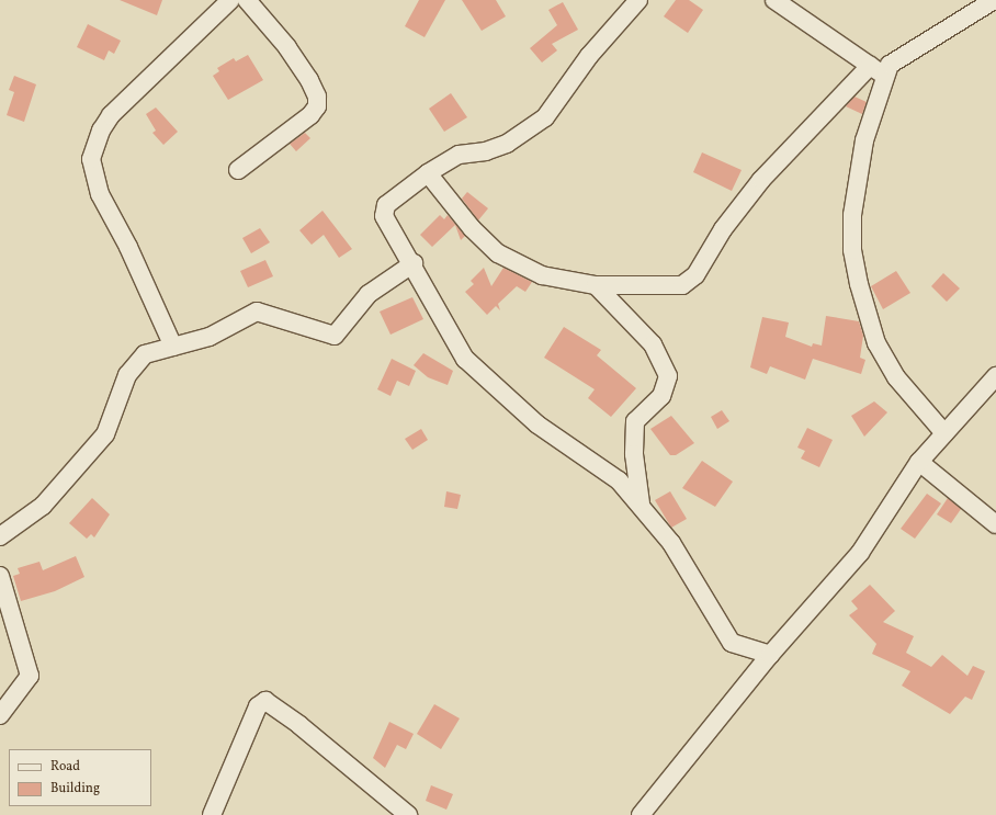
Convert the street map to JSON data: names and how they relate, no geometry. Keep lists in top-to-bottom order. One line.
{"legend":["Road","Building"]}
